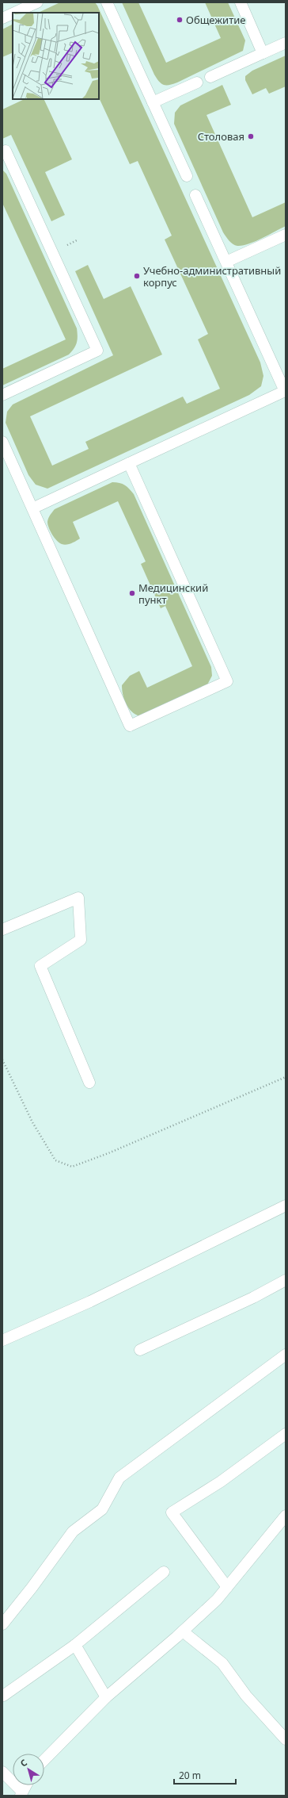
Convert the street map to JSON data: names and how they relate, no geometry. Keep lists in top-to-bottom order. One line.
{"places":["Общежитие","Столовая","Учебно-административный корпус","Медицинский пункт"],"scale_bar":"20 m","north":"top left"}
